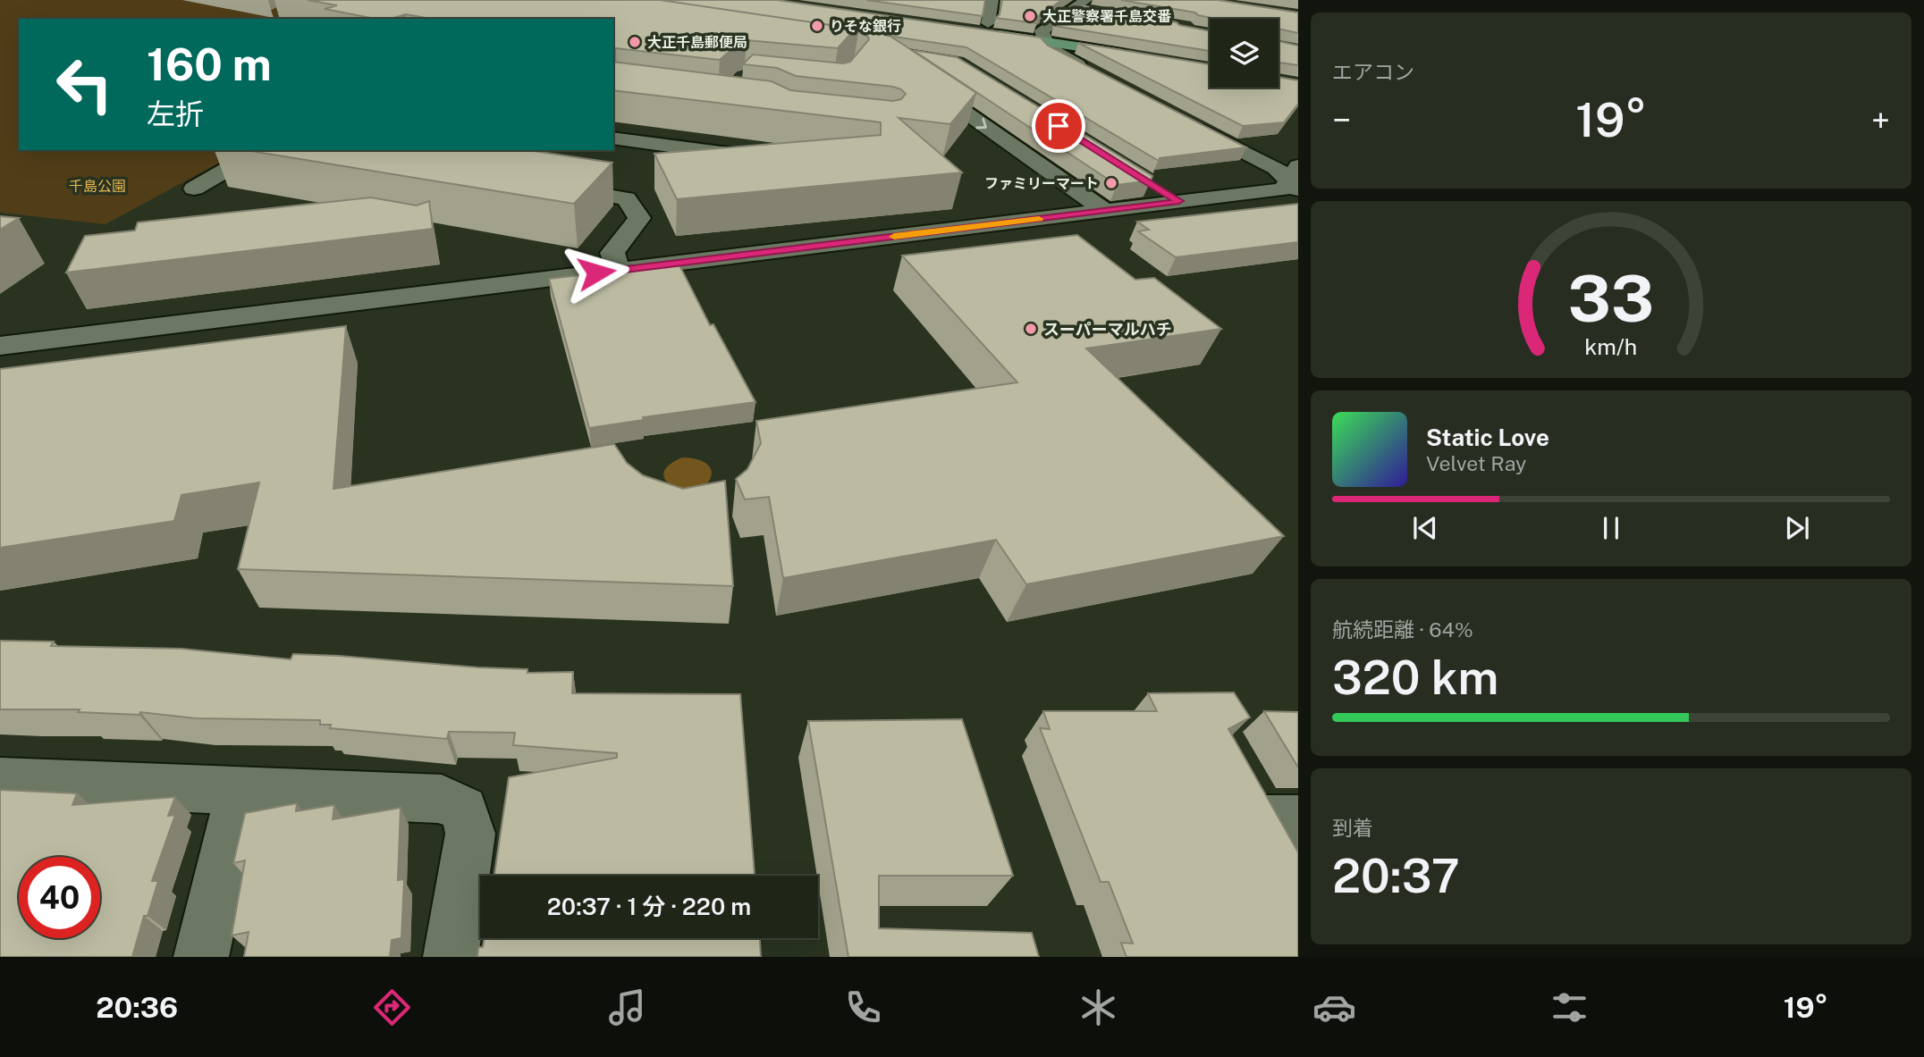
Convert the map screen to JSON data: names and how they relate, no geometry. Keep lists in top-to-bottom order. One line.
{"parks":["千島公園"],"places":["大正警察署千島交番","りそな銀行","大正千島郵便局","ファミリーマート","スーパーマルハチ"],"page":{"tile":["エアコン",["航続距離 · 64%","320 km"],["到着","20:37"]],"turn":["160 m","左折"],"heat":["−","19°","+"],"song":["Static Love","Velvet Ray"],"limit":"40","trip":"20:37 · 1 分 · 220 m","tabs":["20:36","19°"],"gauge":["33","km/h"]}}
